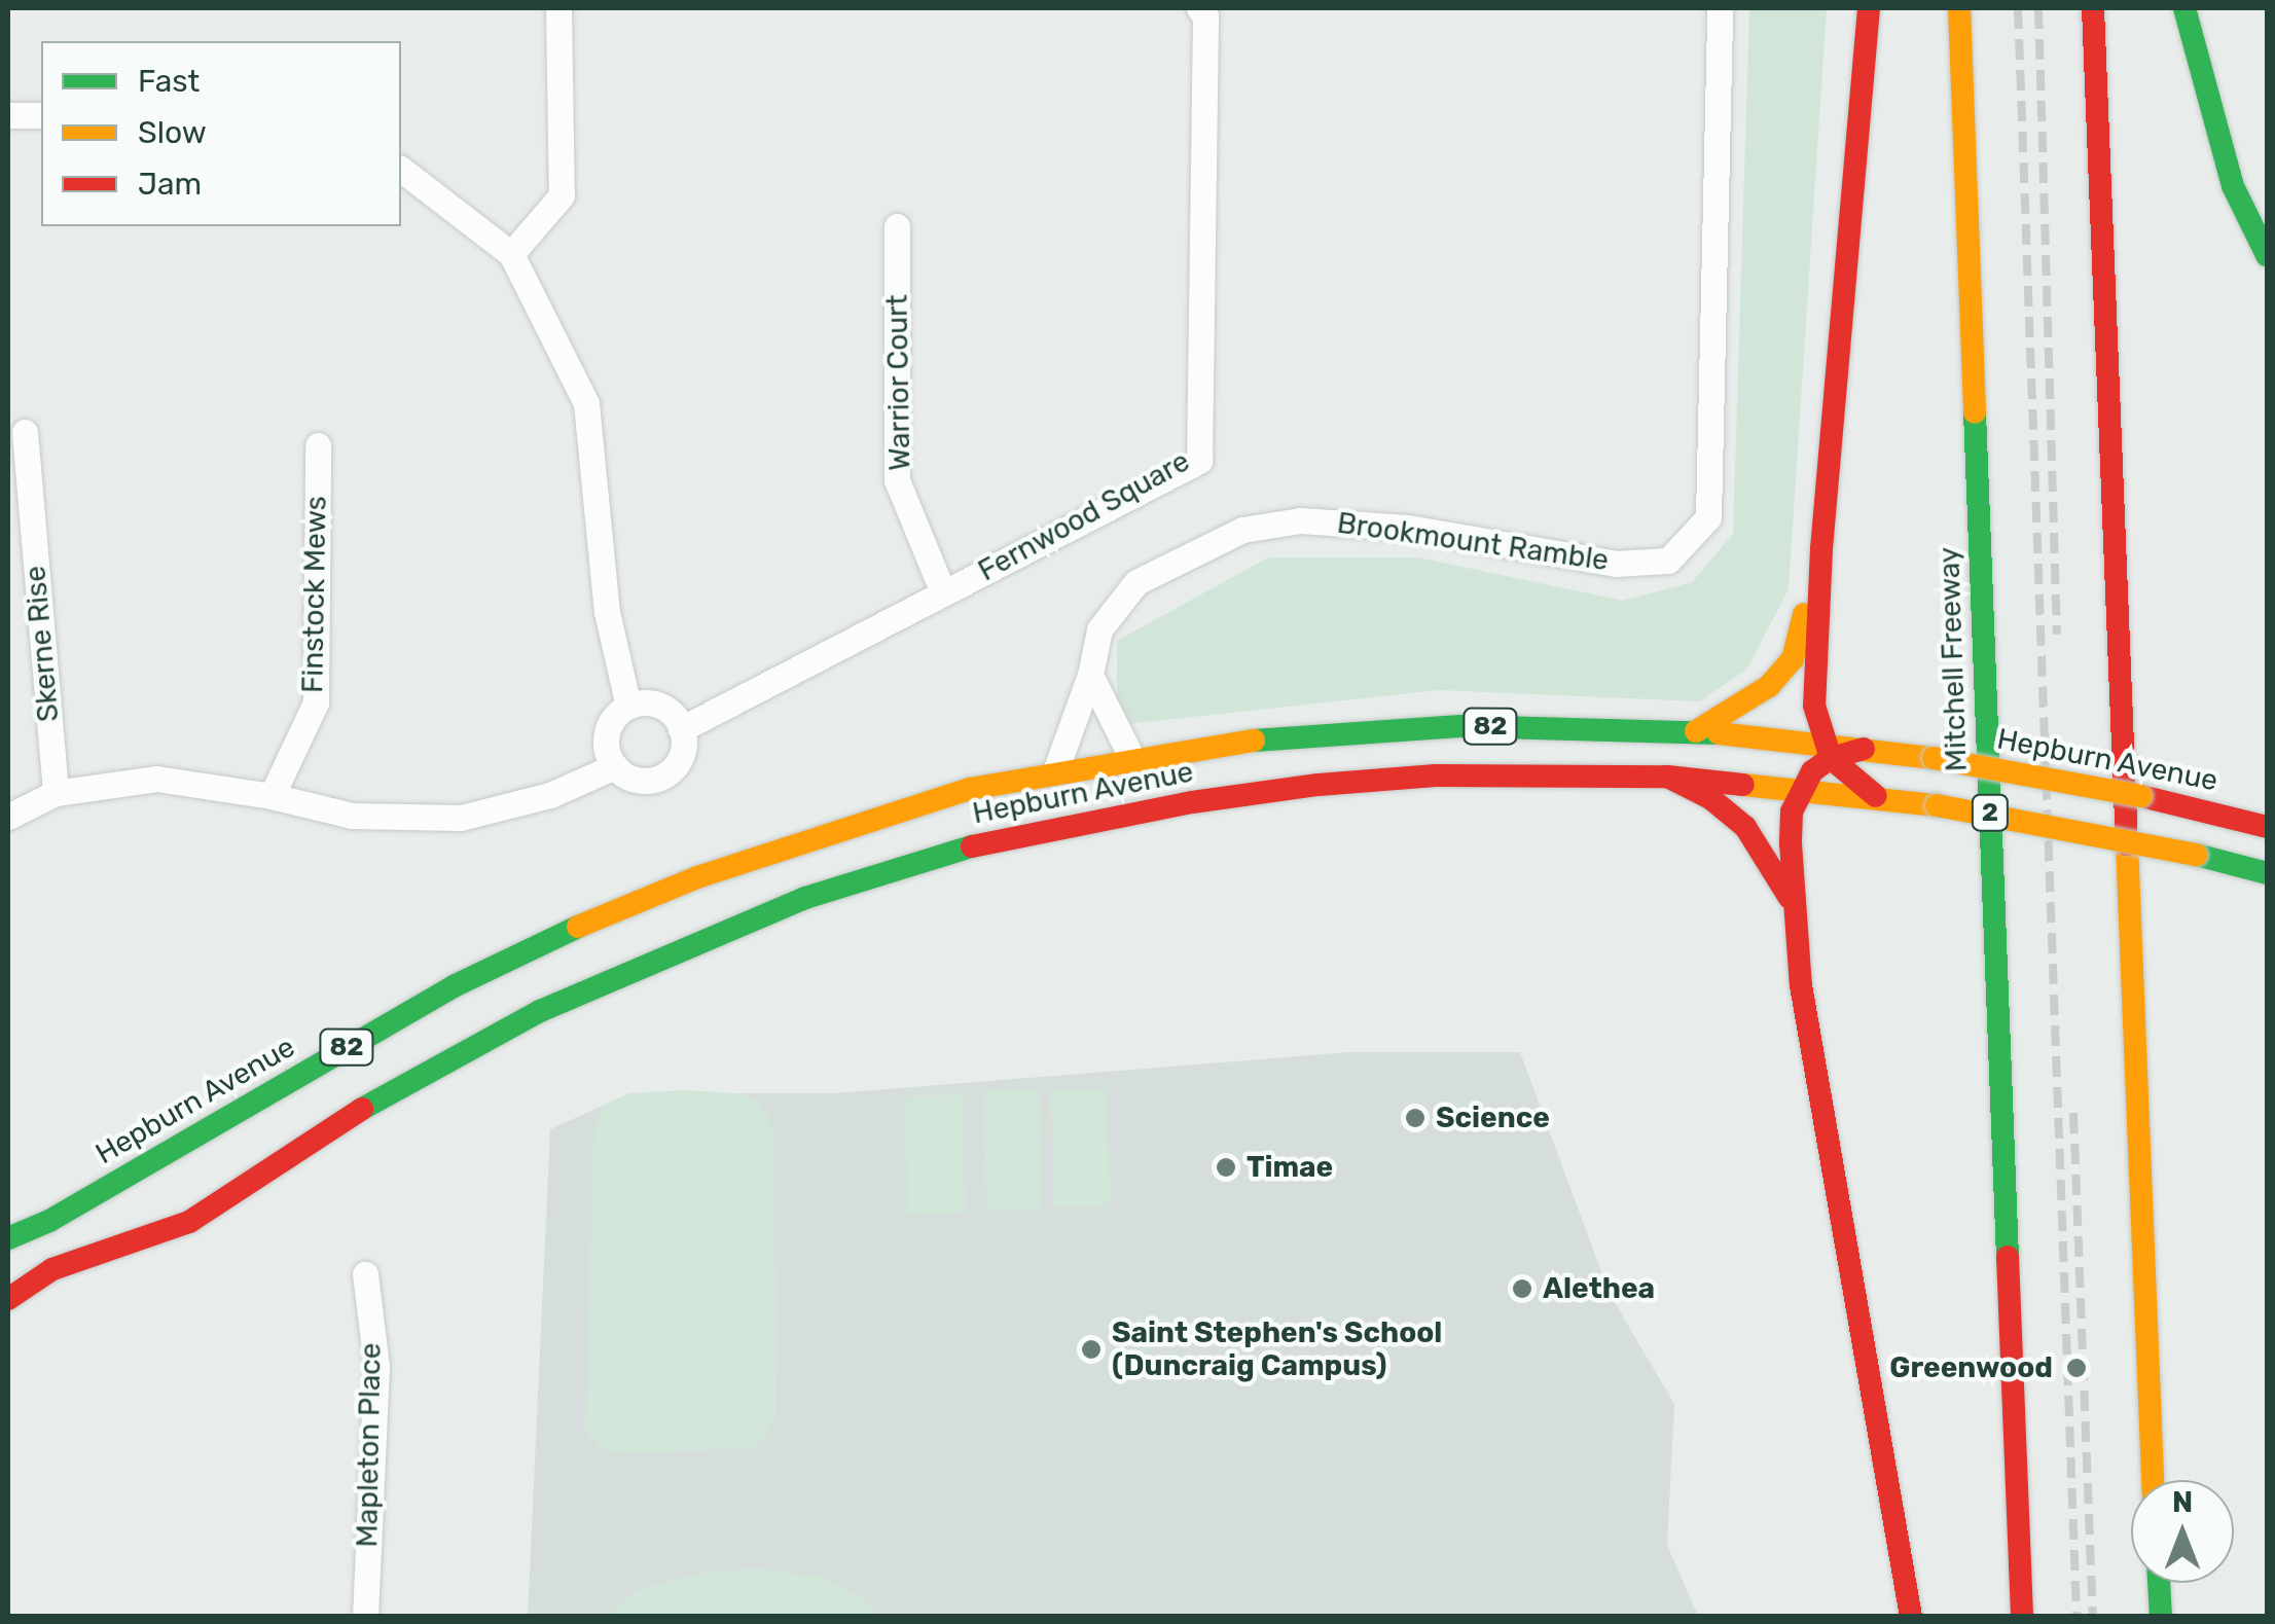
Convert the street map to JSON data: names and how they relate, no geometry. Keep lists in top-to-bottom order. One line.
{"streets":{"main road":["Mitchell Freeway","82","Hepburn Avenue","2"],"street":["Warrior Court","Fernwood Square","Brookmount Ramble","Finstock Mews","Skerne Rise","Mapleton Place"]},"crossings":[["Warrior Court","Fernwood Square"],["Brookmount Ramble","Hepburn Avenue"]],"places":["Science","Timae","Alethea","Saint Stephen's School (Duncraig Campus)","Greenwood"],"legend":["Fast","Slow","Jam"],"north":"top"}
